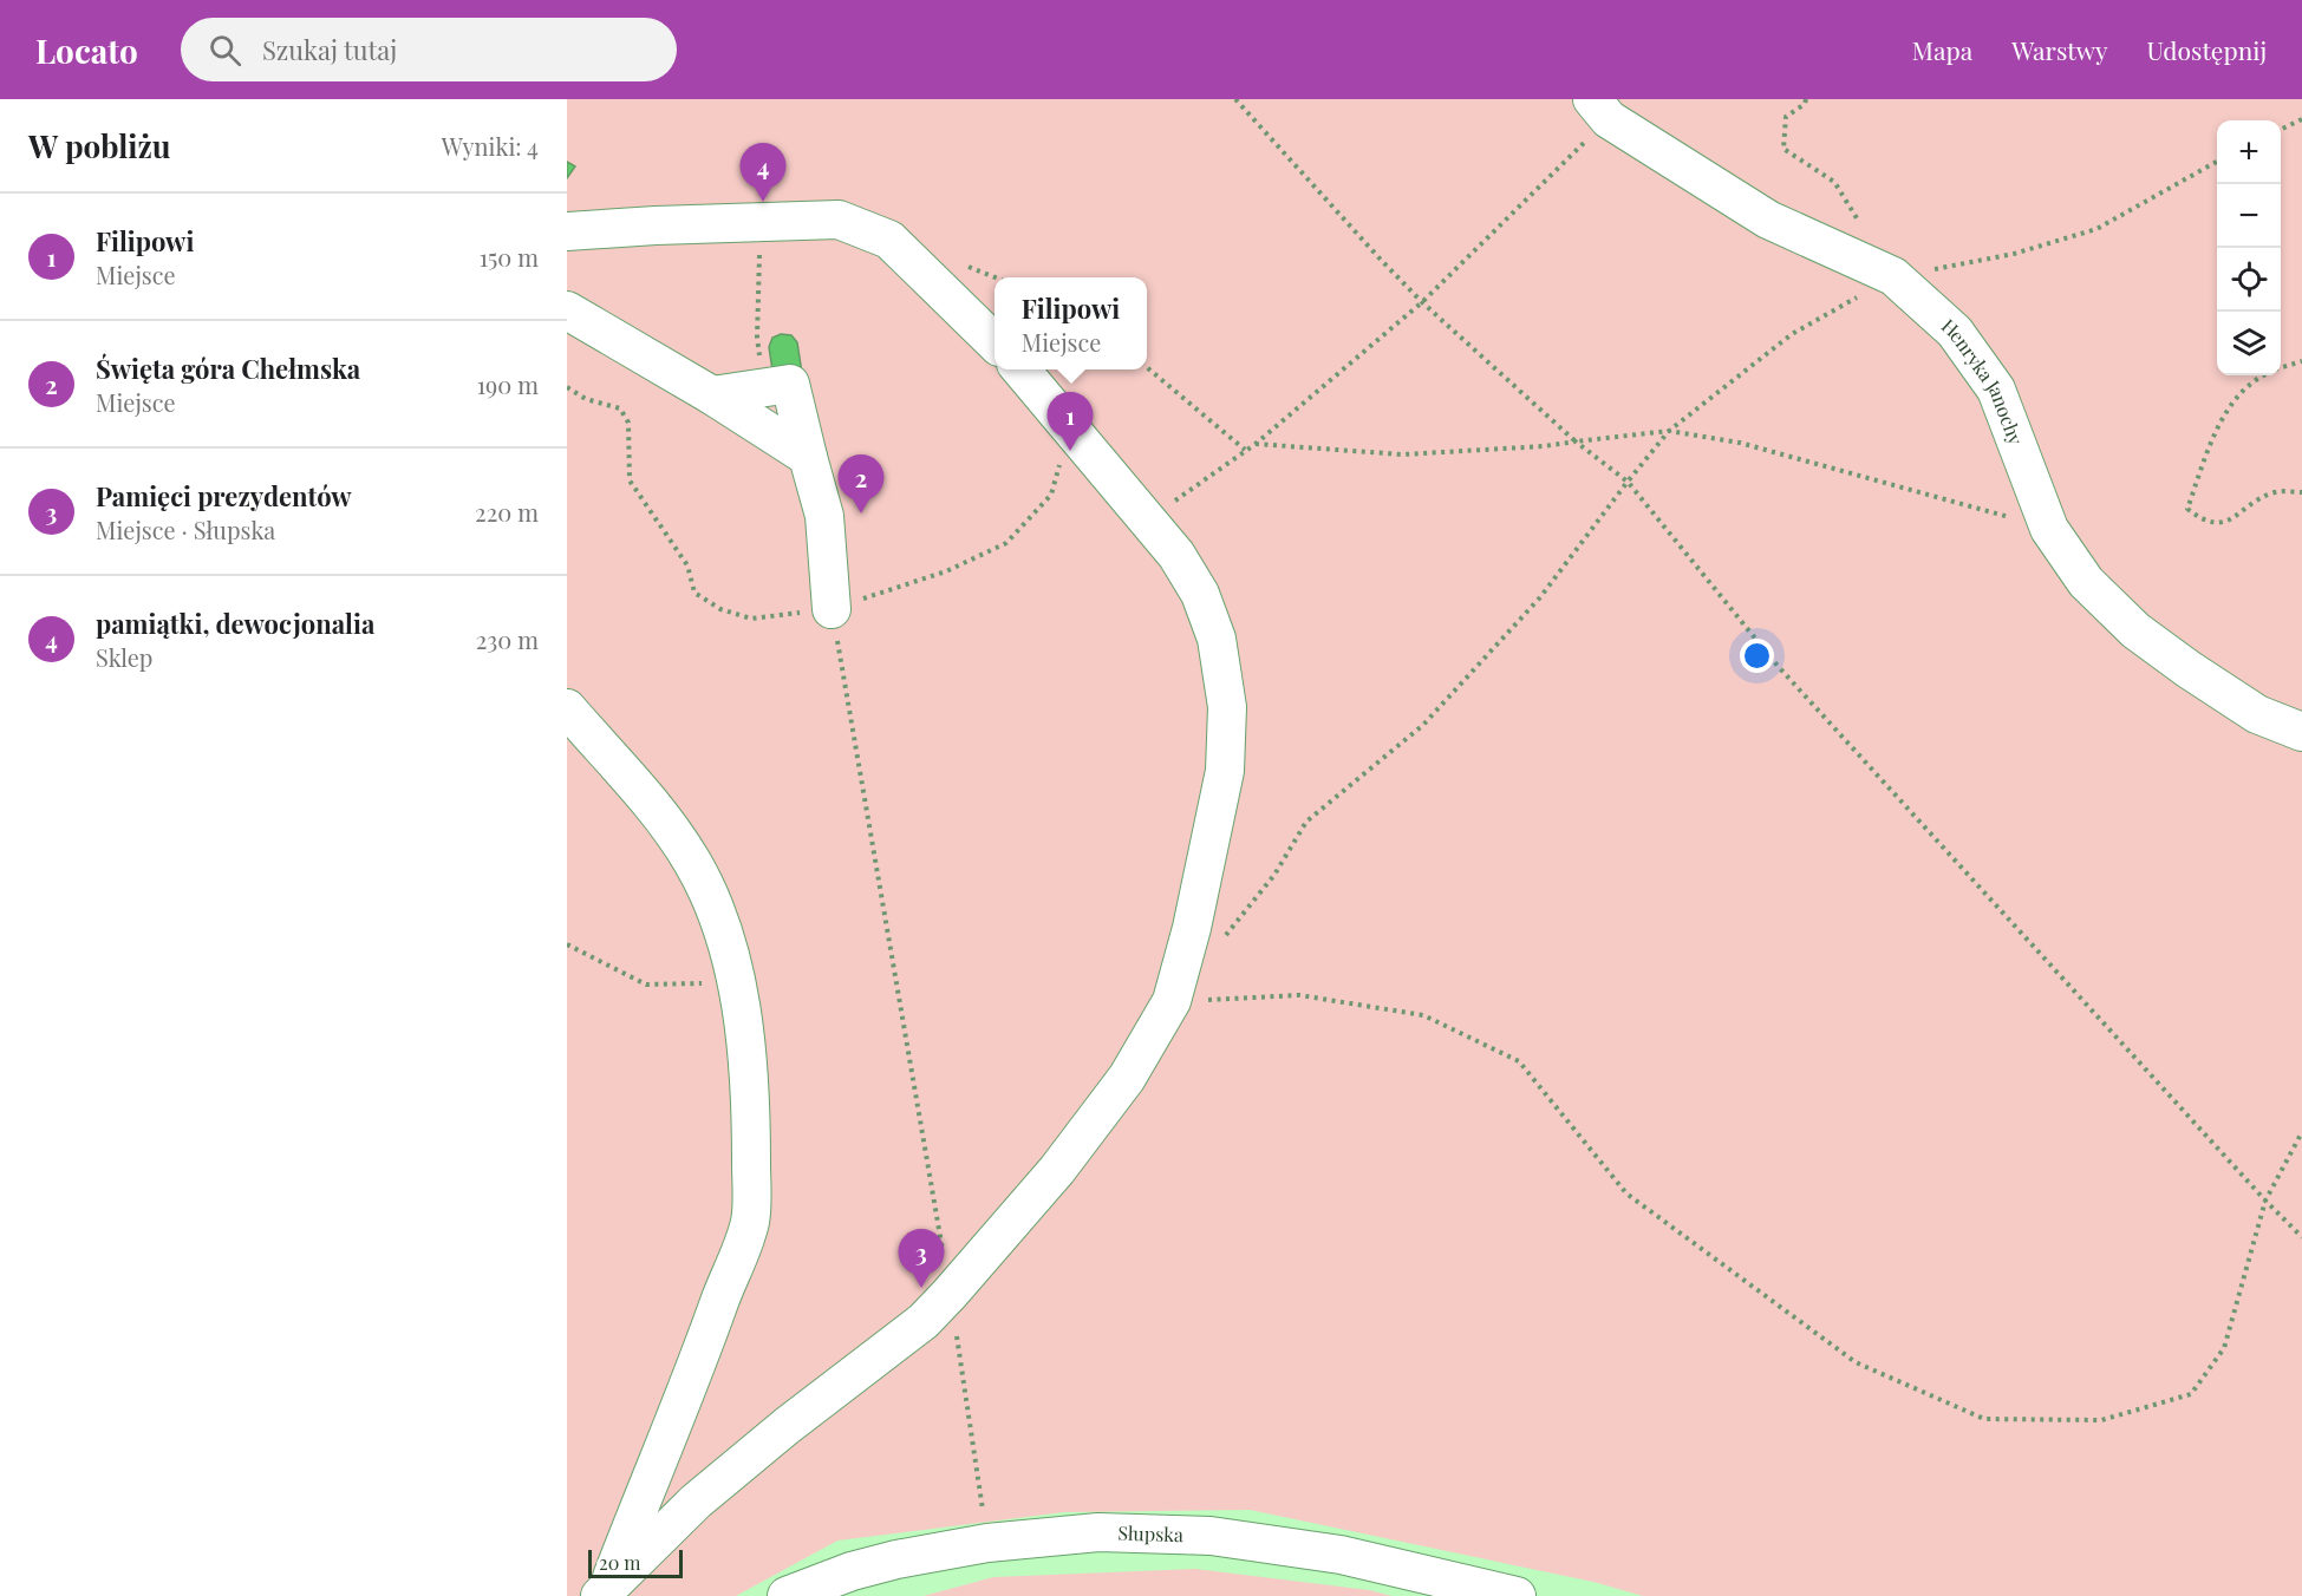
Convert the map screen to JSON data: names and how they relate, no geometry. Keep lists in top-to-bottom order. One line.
{"streets":{"street":["Henryka Janochy","Słupska"]},"scale_bar":"20 m","page":{"header":"Locato","search":"Szukaj tutaj","nav":["Mapa","Warstwy","Udostępnij"],"heading":["W pobliżu","Wyniki: 4"],"map_buttons":["+","−"],"pins":["4","1","2","3"],"list":[{"mark":"1","name":"Filipowi","note":"Miejsce","value":"150 m"},{"mark":"2","name":"Święta góra Chełmska","note":"Miejsce","value":"190 m"},{"mark":"3","name":"Pamięci prezydentów","note":"Miejsce · Słupska","value":"220 m"},{"mark":"4","name":"pamiątki, dewocjonalia","note":"Sklep","value":"230 m"}],"popup":["Filipowi","Miejsce"],"scale":"20 m"}}
